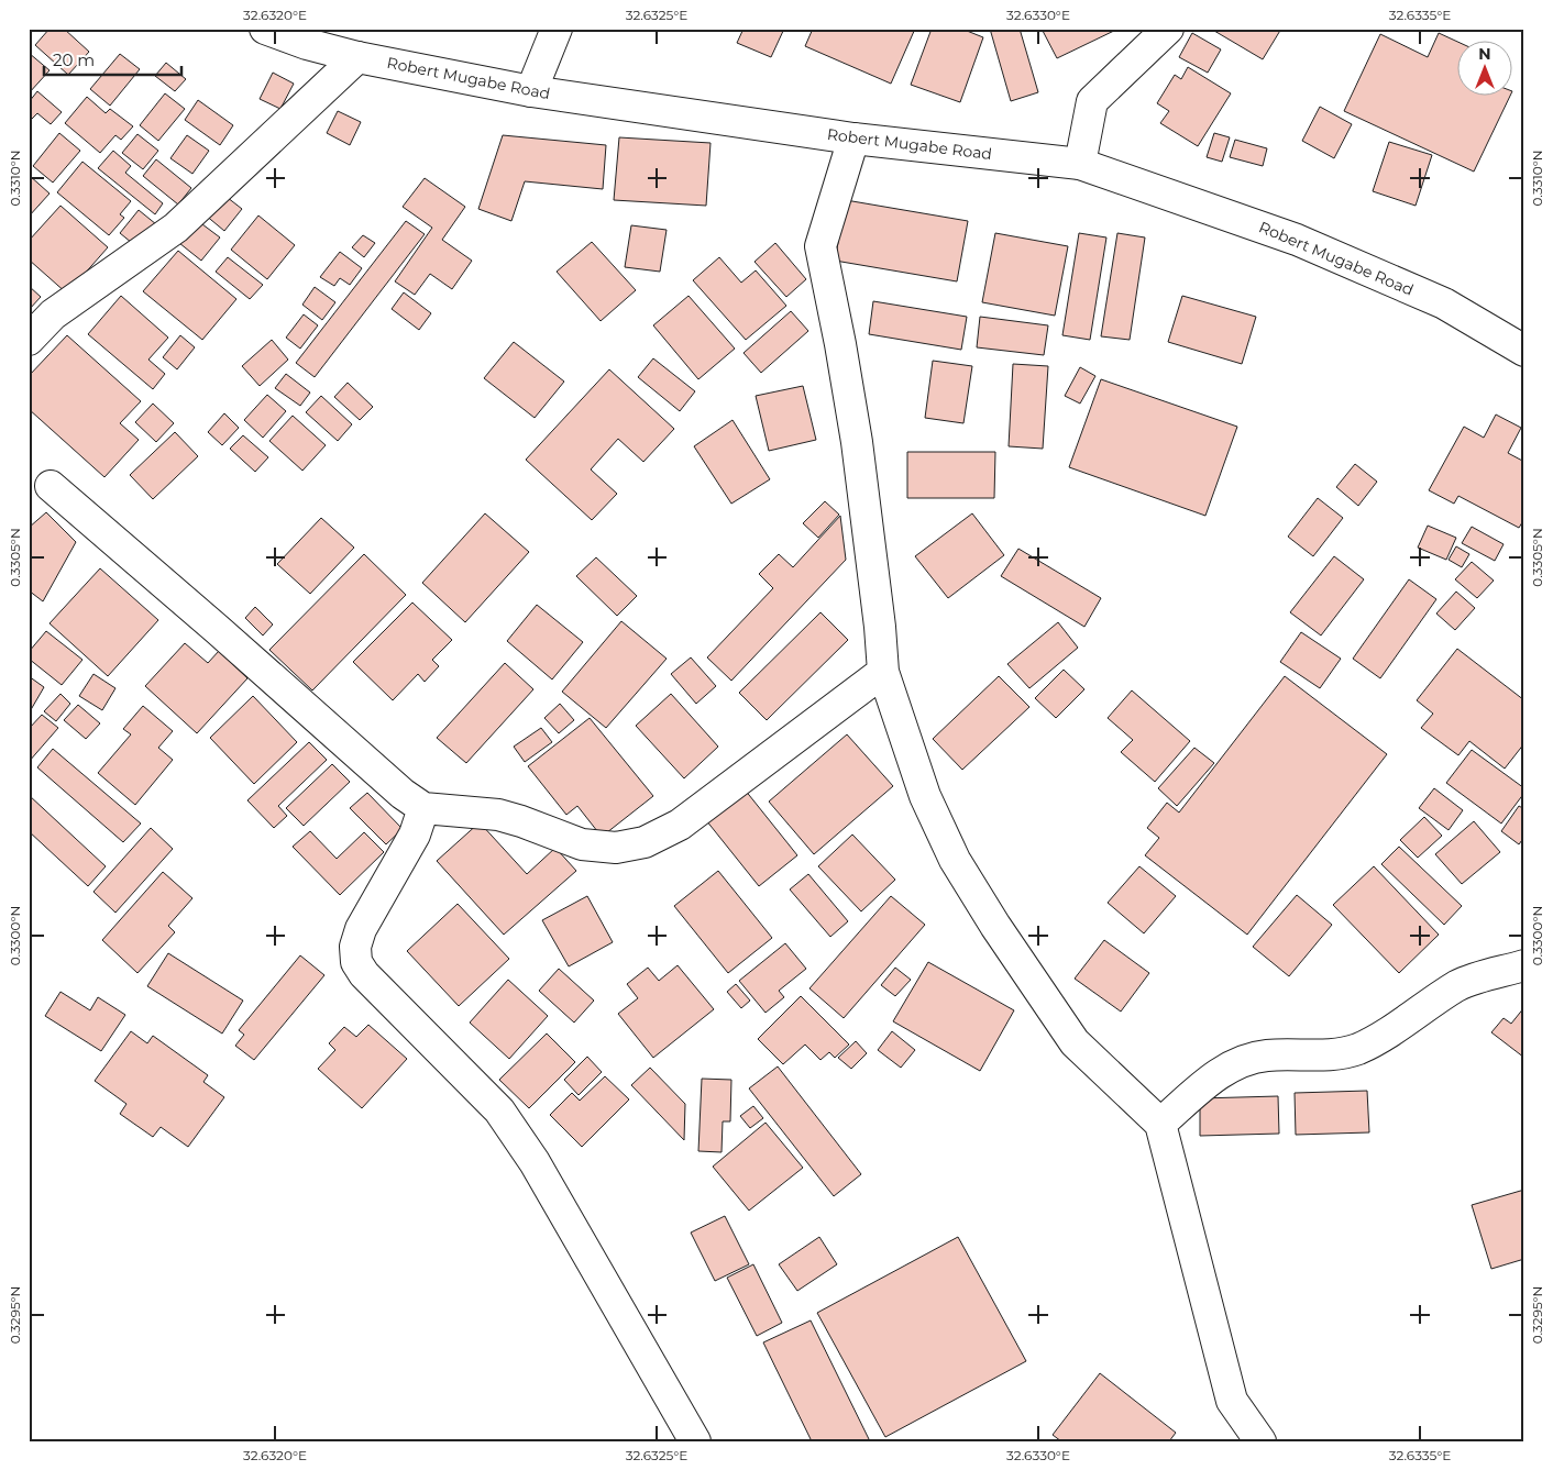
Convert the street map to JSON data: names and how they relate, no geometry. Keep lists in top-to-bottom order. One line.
{"streets":{"street":["Robert Mugabe Road"]},"scale_bar":"20 m","north":"top","coordinates":["32.6320°E","32.6325°E","32.6330°E","32.6335°E","0.3310°N","0.3305°N","0.3300°N","0.3295°N"]}
